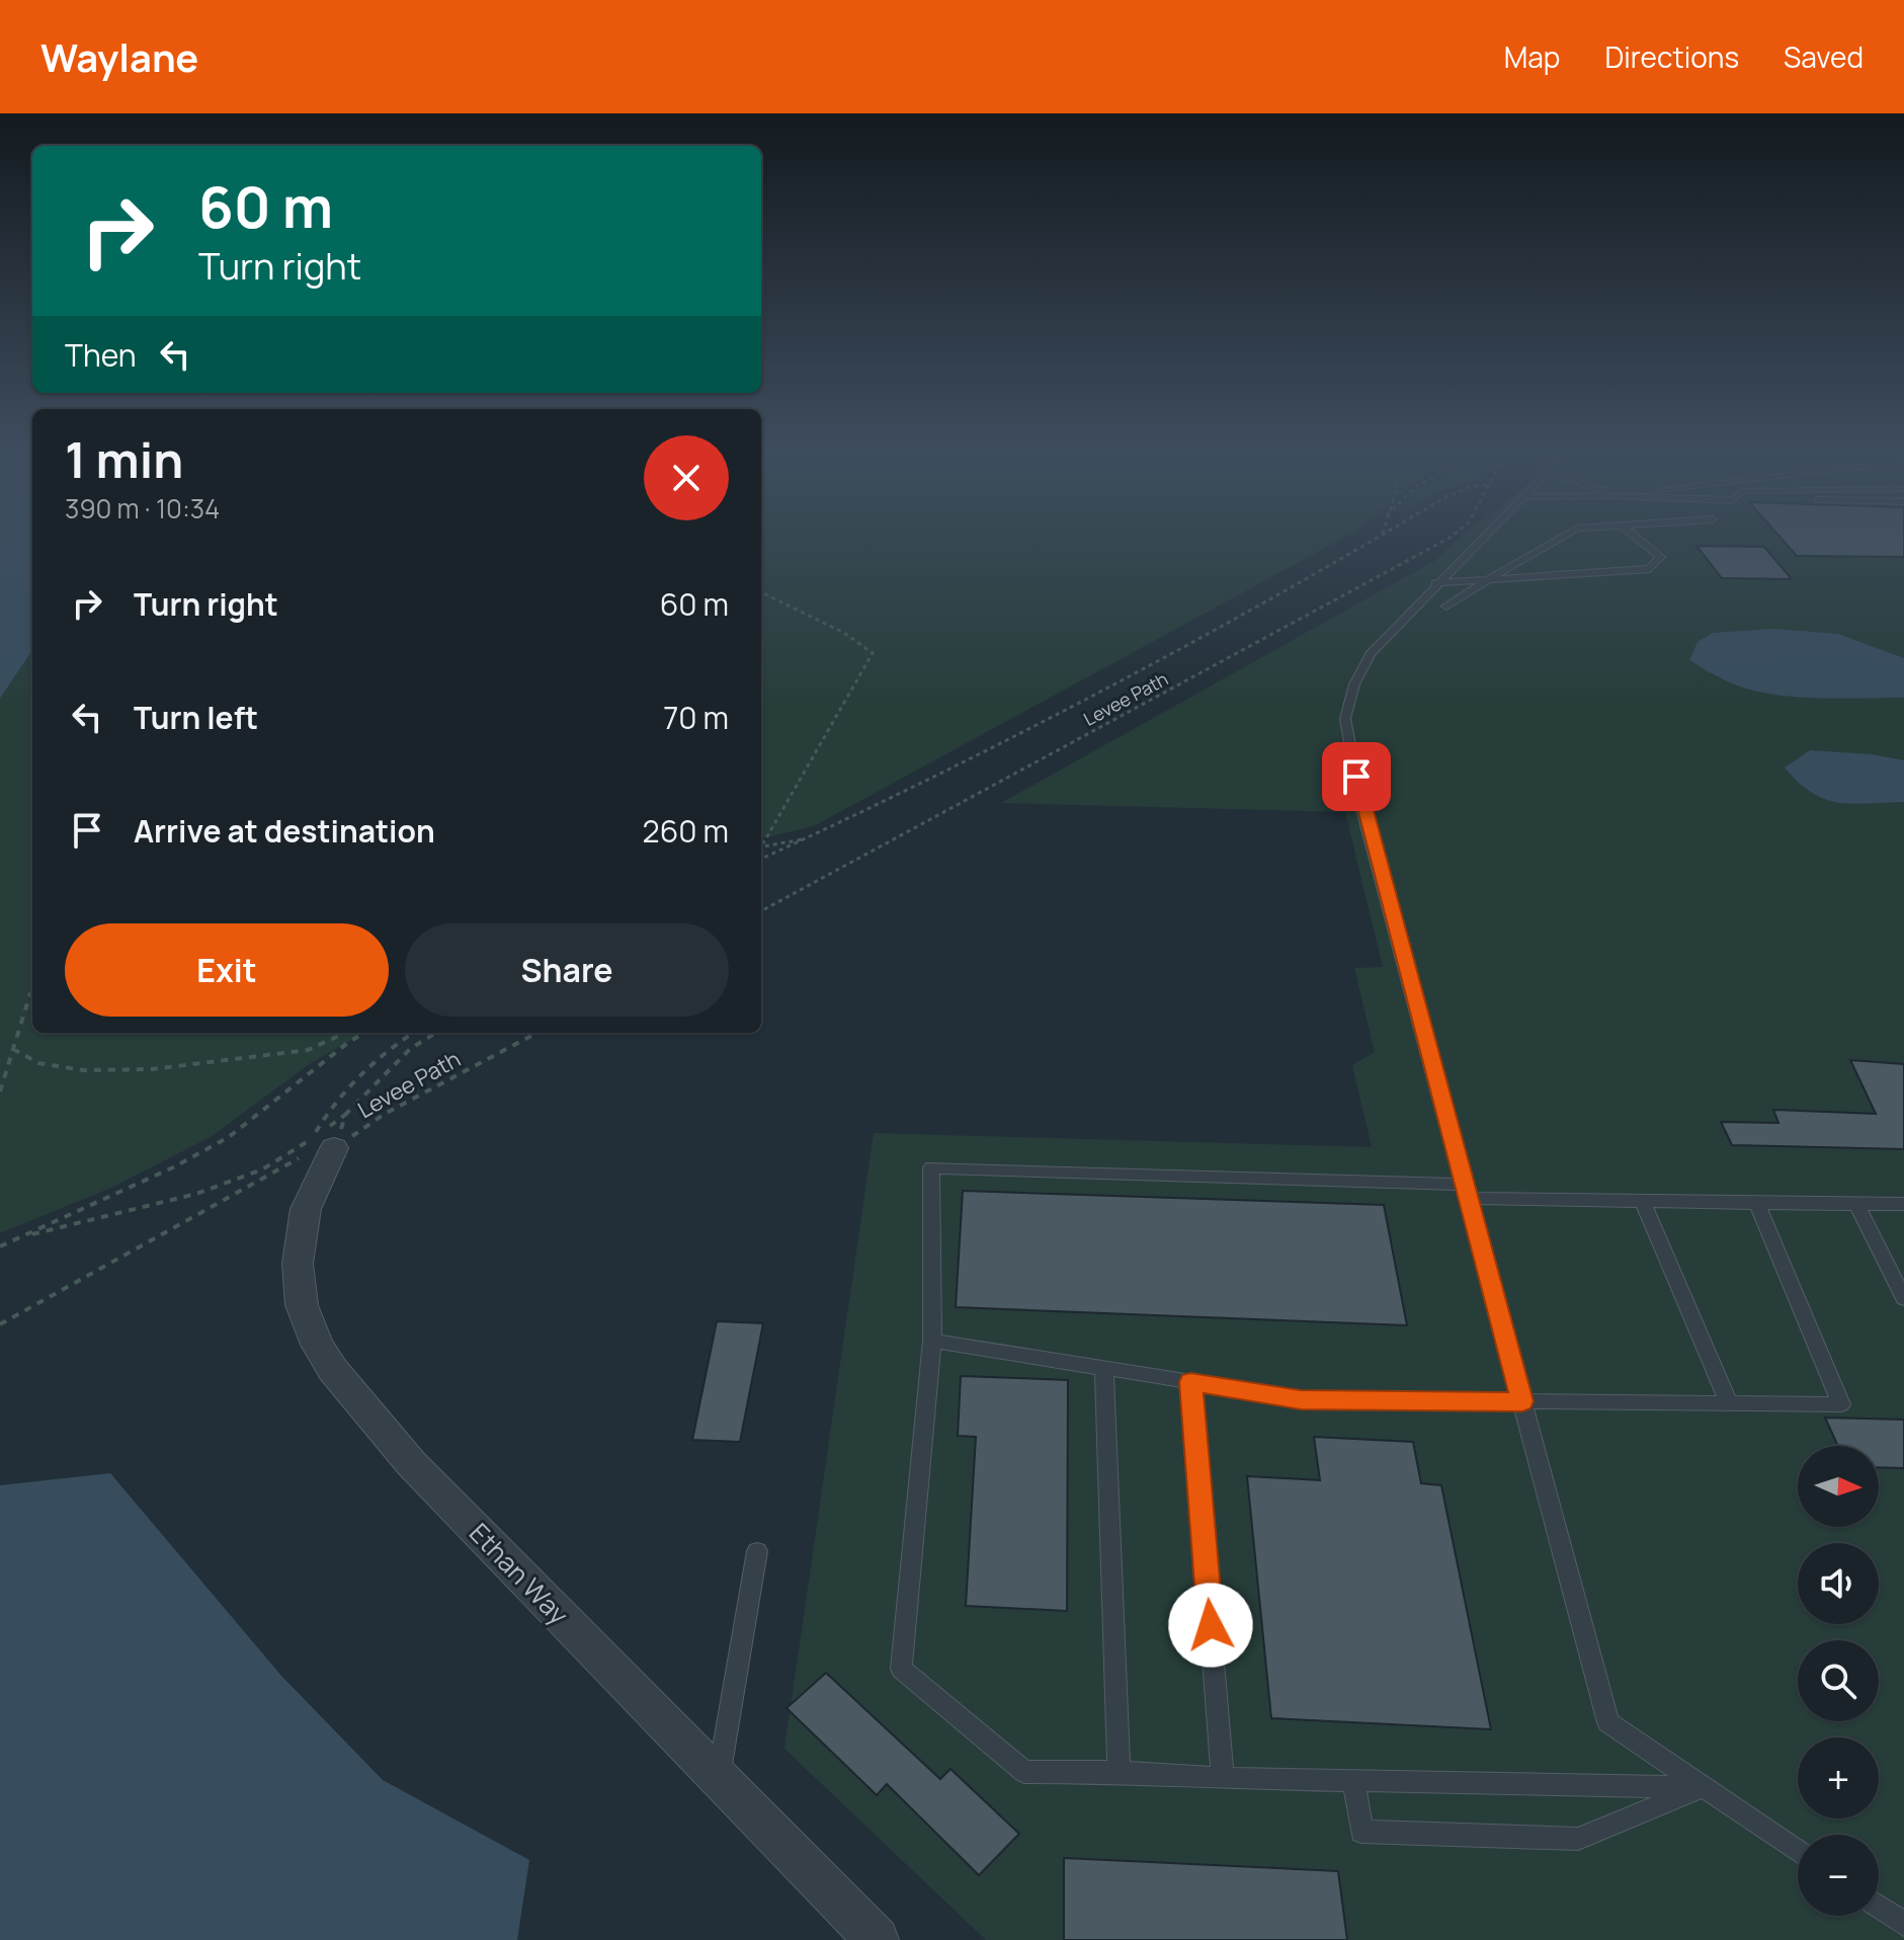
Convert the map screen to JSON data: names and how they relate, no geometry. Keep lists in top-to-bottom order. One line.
{"streets":{"street":["Ethan Way"],"path":["Levee Path"]},"crossings":[["Levee Path","Ethan Way"]],"north":"right","page":{"header":"Waylane","nav":["Map","Directions","Saved"],"turn":["60 m","Turn right"],"then":"Then","heading":["1 min","390 m · 10:34"],"list":[{"name":"Turn right","value":"60 m"},{"name":"Turn left","value":"70 m"},{"name":"Arrive at destination","value":"260 m"}],"buttons":["Exit","Share"],"map_buttons":["+","−"]}}
